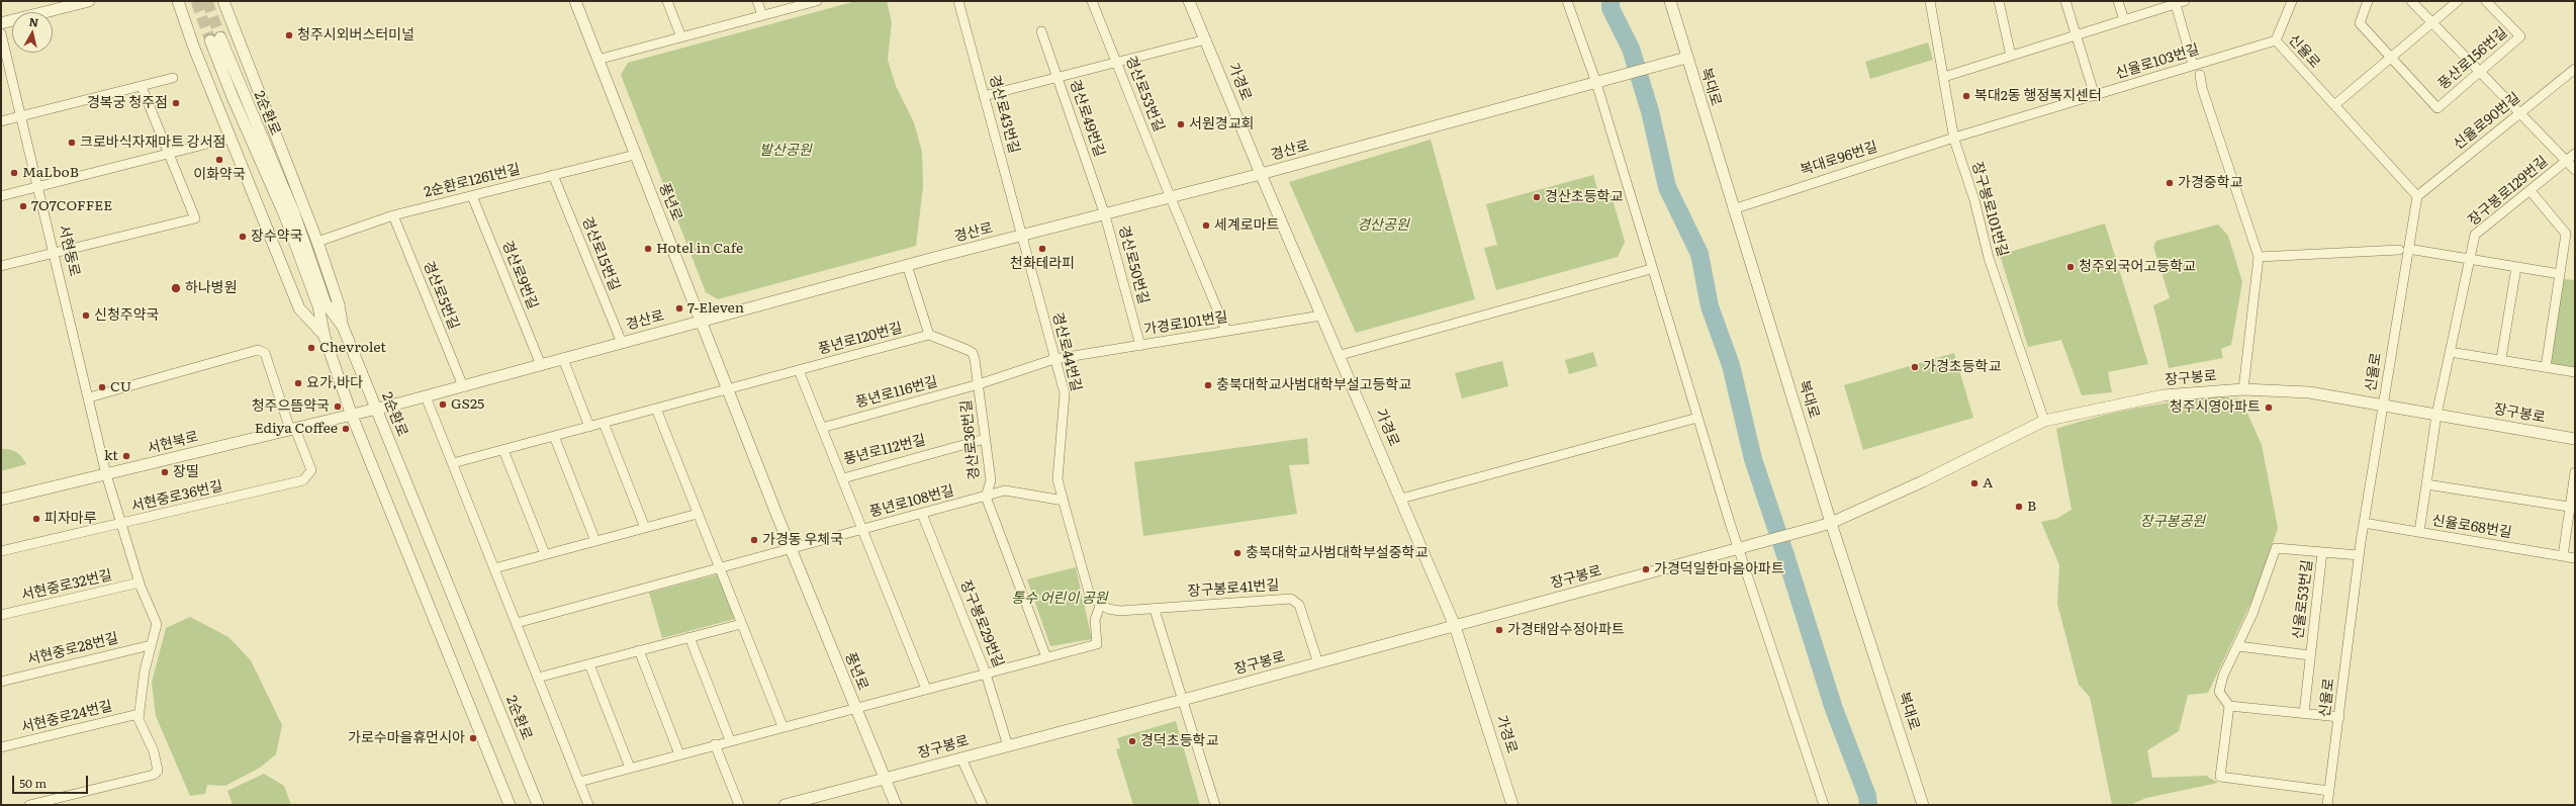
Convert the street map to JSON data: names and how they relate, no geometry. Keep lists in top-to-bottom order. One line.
{"streets":{"street":["신율로","풍산로156번길","신율로103번길","가경로","복대로","경산로53번길","2순환로","경산로43번길","경산로49번길","신율로90번길","경산로","복대로96번길","2순환로1261번길","장구봉로129번길","풍년로","장구봉로101번길","서현동로","경산로15번길","경산로50번길","경산로9번길","경산로5번길","가경로101번길","풍년로120번길","경산로44번길","장구봉로","풍년로116번길","경산로36번길","서현북로","풍년로112번길","서현중로36번길","풍년로108번길","신율로68번길","서현중로32번길","장구봉로41번길","신율로53번길","장구봉로29번길","서현중로28번길","서현중로24번길"]},"crossings":[["신율로","신율로103번길"],["신율로","신율로90번길"],["신율로","장구봉로"],["신율로","신율로68번길"],["신율로103번길","복대로96번길"],["신율로103번길","장구봉로101번길"],["가경로","경산로"],["가경로","가경로101번길"],["가경로","장구봉로"],["복대로","경산로"],["복대로","복대로96번길"],["복대로","장구봉로"],["경산로53번길","경산로"],["경산로53번길","가경로101번길"],["2순환로","경산로"],["2순환로","서현북로"],["경산로43번길","경산로"],["경산로43번길","경산로44번길"],["경산로49번길","경산로"],["경산로49번길","경산로50번길"],["경산로","풍년로"],["경산로","경산로15번길"],["경산로","경산로50번길"],["경산로","경산로9번길"],["경산로","경산로5번길"],["경산로","경산로44번길"],["경산로","서현북로"],["복대로96번길","장구봉로101번길"],["2순환로1261번길","풍년로"],["2순환로1261번길","경산로15번길"],["2순환로1261번길","경산로9번길"],["2순환로1261번길","경산로5번길"],["장구봉로129번길","장구봉로"],["장구봉로129번길","신율로68번길"],["풍년로","풍년로120번길"],["풍년로","장구봉로"],["풍년로","풍년로108번길"],["장구봉로101번길","장구봉로"],["서현동로","서현북로"],["서현동로","서현중로36번길"],["서현동로","서현중로32번길"],["서현동로","서현중로28번길"],["서현동로","서현중로24번길"],["경산로50번길","가경로101번길"],["가경로101번길","경산로44번길"],["가경로101번길","풍년로116번길"],["가경로101번길","경산로36번길"],["풍년로120번길","경산로36번길"],["경산로44번길","풍년로108번길"],["장구봉로","장구봉로41번길"],["장구봉로","장구봉로29번길"],["풍년로116번길","경산로36번길"],["풍년로116번길","풍년로112번길"],["경산로36번길","풍년로112번길"],["경산로36번길","풍년로108번길"],["서현북로","서현중로36번길"],["풍년로112번길","풍년로108번길"],["풍년로108번길","장구봉로29번길"]],"parks":["발산공원","경산공원","장구봉공원","통수 어린이 공원"],"places":["청주시외버스터미널","복대2동 행정복지센터","경복궁 청주점","서원경교회","크로바식자재마트 강서점","이화약국","MaLboB","가경중학교","경산초등학교","7O7COFFEE","세계로마트","장수약국","Hotel in Cafe","천화테라피","청주외국어고등학교","하나병원","7-Eleven","신청주약국","Chevrolet","가경초등학교","요가,바다","충북대학교사범대학부설고등학교","CU","GS25","청주으뜸약국","청주시영아파트","Ediya Coffee","kt","장띨","A","B","피자마루","가경동 우체국","충북대학교사범대학부설중학교","가경덕일한마음아파트","가경태암수정아파트","가로수마을휴먼시아","경덕초등학교"],"scale_bar":"50 m","north":"top"}
